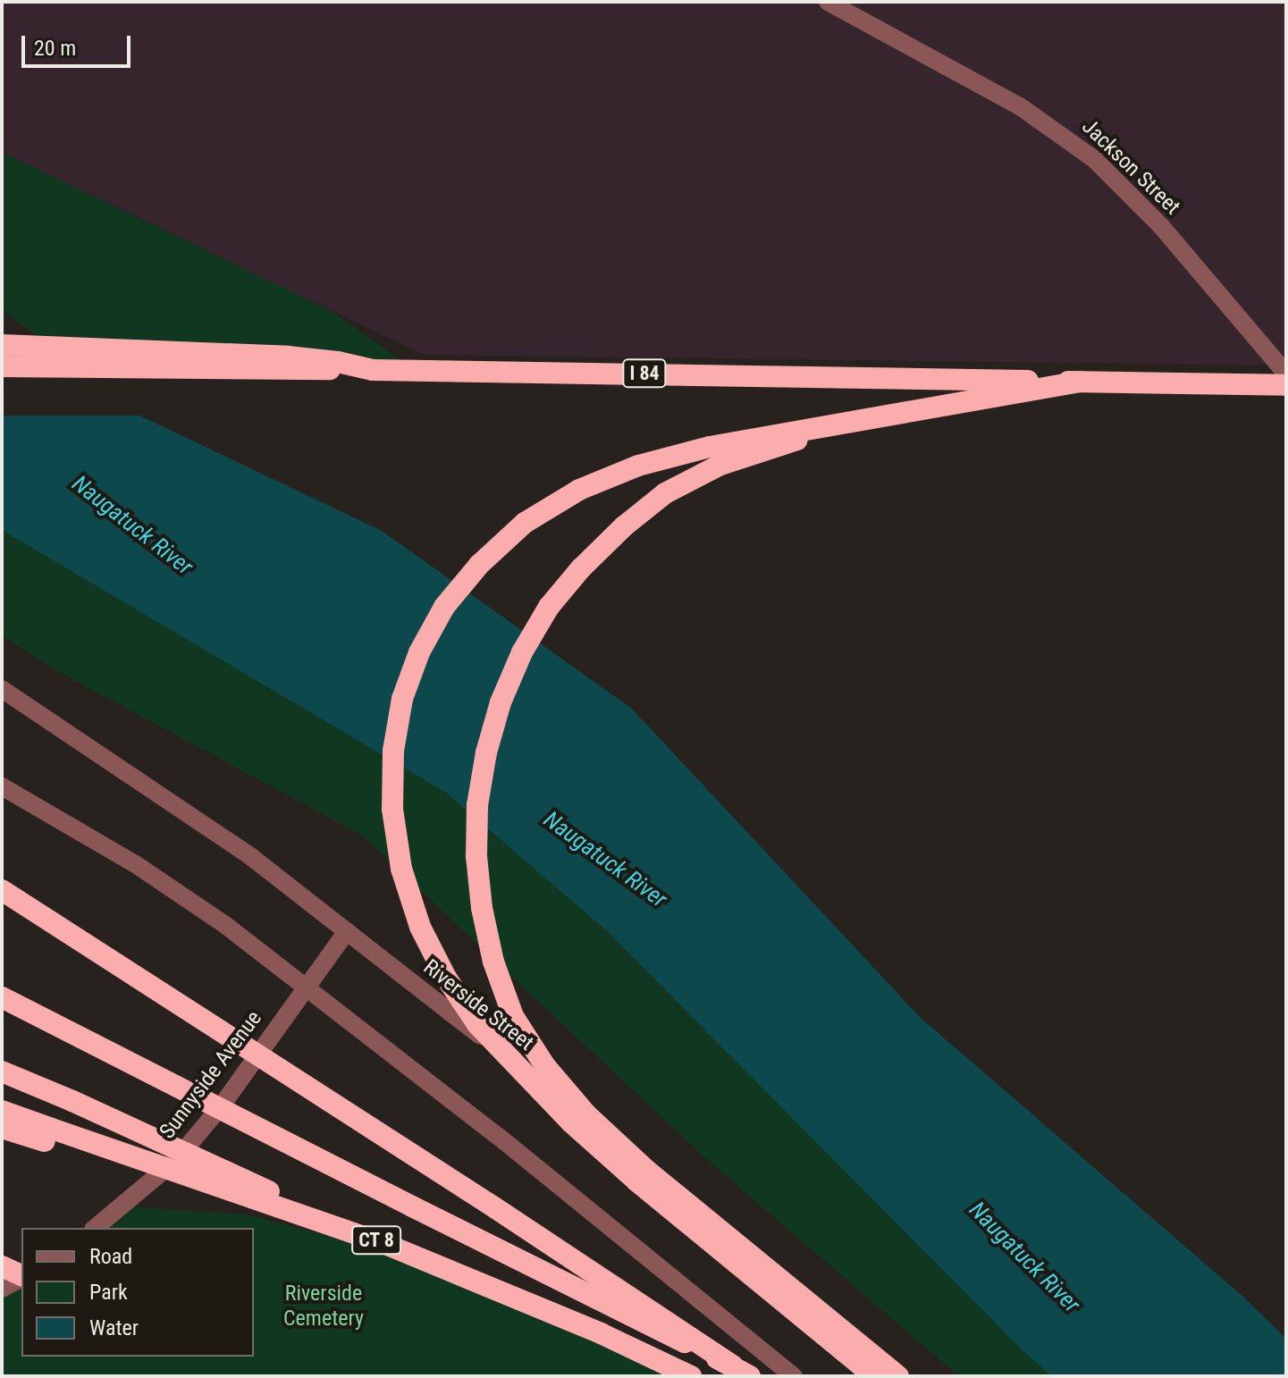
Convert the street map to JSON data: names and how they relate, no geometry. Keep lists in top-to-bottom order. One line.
{"streets":{"highway":["I 84","CT 8"],"street":["Jackson Street","Riverside Street","Sunnyside Avenue"]},"crossings":[["Riverside Street","Sunnyside Avenue"]],"water":["Naugatuck River"],"parks":["Riverside Cemetery"],"legend":["Road","Park","Water"],"scale_bar":"20 m"}
